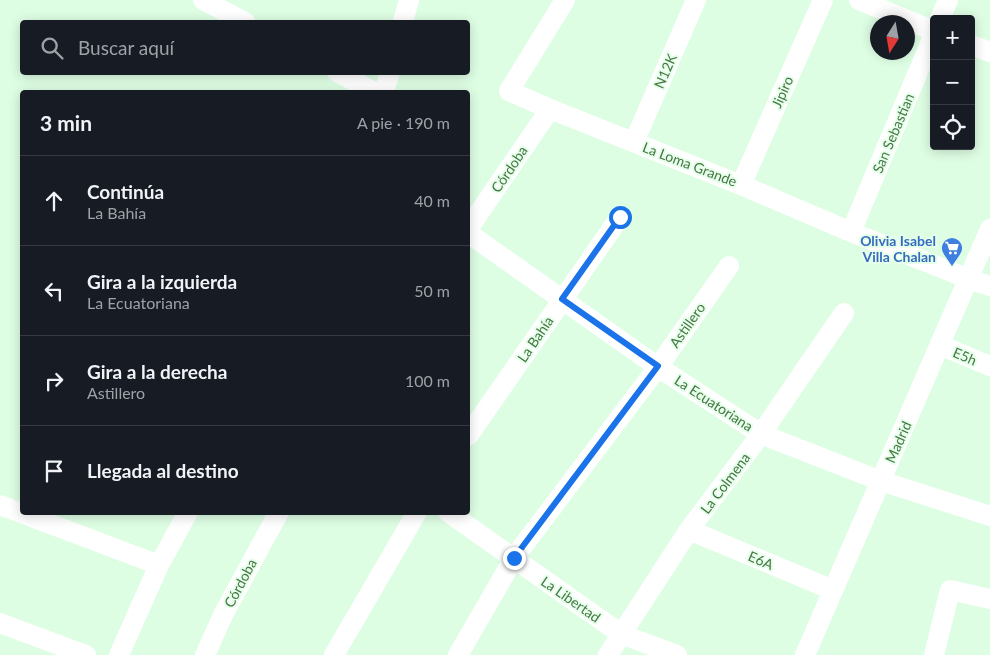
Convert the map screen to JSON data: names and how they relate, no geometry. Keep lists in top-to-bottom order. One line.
{"streets":{"street":["N12K","Jipiro","San Sebastian","La Loma Grande","Córdoba","Astillero","La Bahía","E5h","La Ecuatoriana","Madrid","La Colmena","E6A","La Libertad"]},"crossings":[["N12K","La Loma Grande"],["Jipiro","La Loma Grande"],["San Sebastian","La Loma Grande"],["La Loma Grande","Córdoba"],["La Loma Grande","Madrid"],["Astillero","La Ecuatoriana"],["Astillero","La Libertad"],["La Bahía","La Ecuatoriana"],["E5h","Madrid"],["La Ecuatoriana","Madrid"],["La Ecuatoriana","La Colmena"],["Madrid","E6A"],["La Colmena","E6A"],["La Colmena","La Libertad"]],"places":{"supermarket":["Olivia Isabel Villa Chalan"]},"north":"bottom","page":{"map_buttons":["+","−"],"search":"Buscar aquí","heading":["3 min","A pie · 190 m"],"list":[["Continúa","La Bahía","40 m"],["Gira a la izquierda","La Ecuatoriana","50 m"],["Gira a la derecha","Astillero","100 m"],"Llegada al destino"]}}
